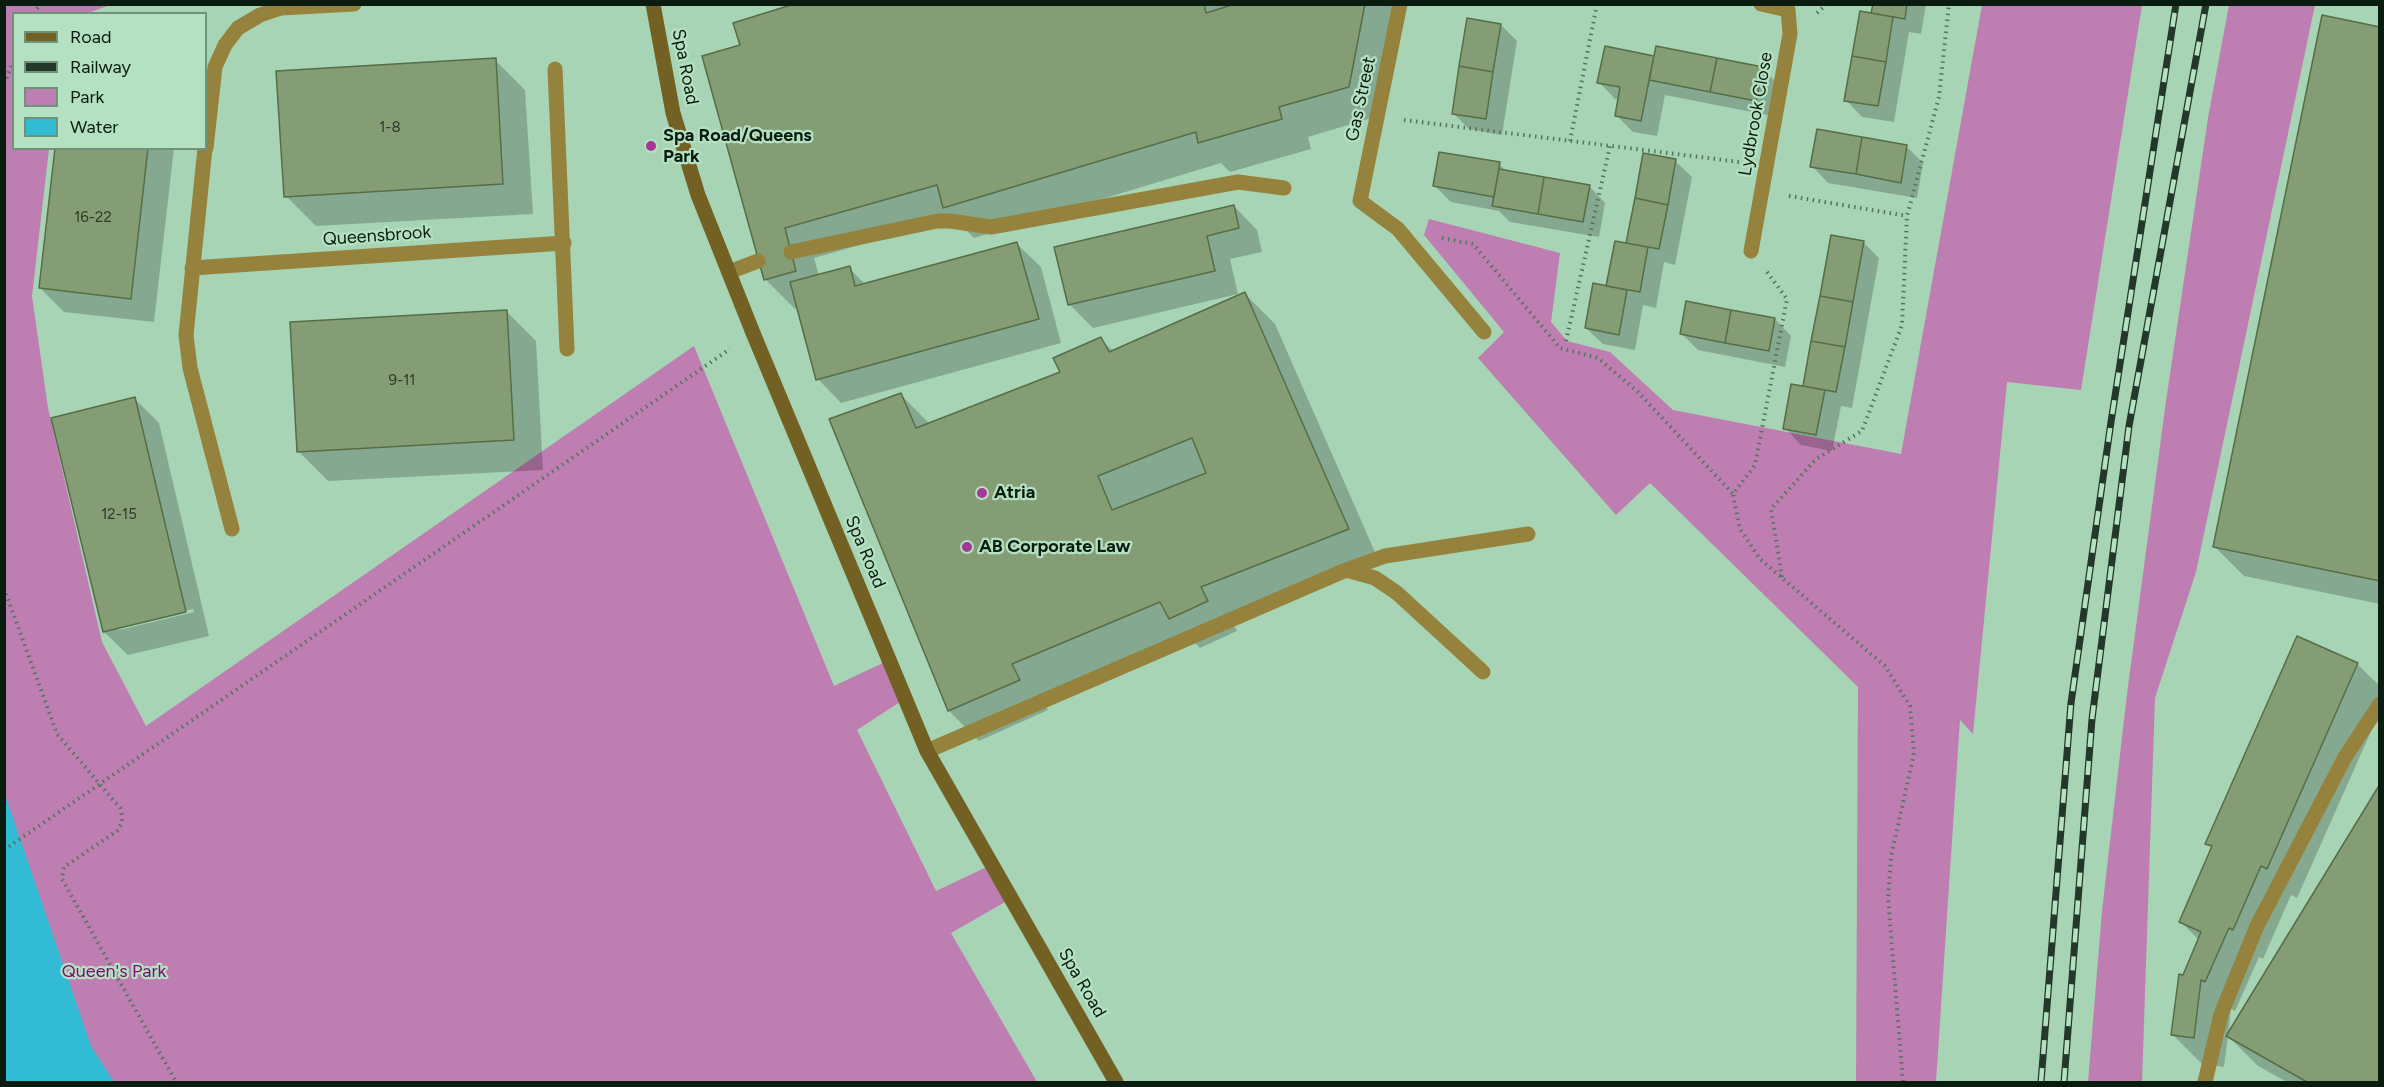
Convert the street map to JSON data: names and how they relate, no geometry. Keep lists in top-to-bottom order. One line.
{"streets":{"main road":["Spa Road"],"street":["Gas Street","Lydbrook Close","Queensbrook"]},"parks":["Queen's Park"],"places":["Spa Road/Queens Park","Atria","AB Corporate Law"],"house_numbers":["1-8","16-22","9-11","12-15"],"legend":["Road","Railway","Park","Water"]}
